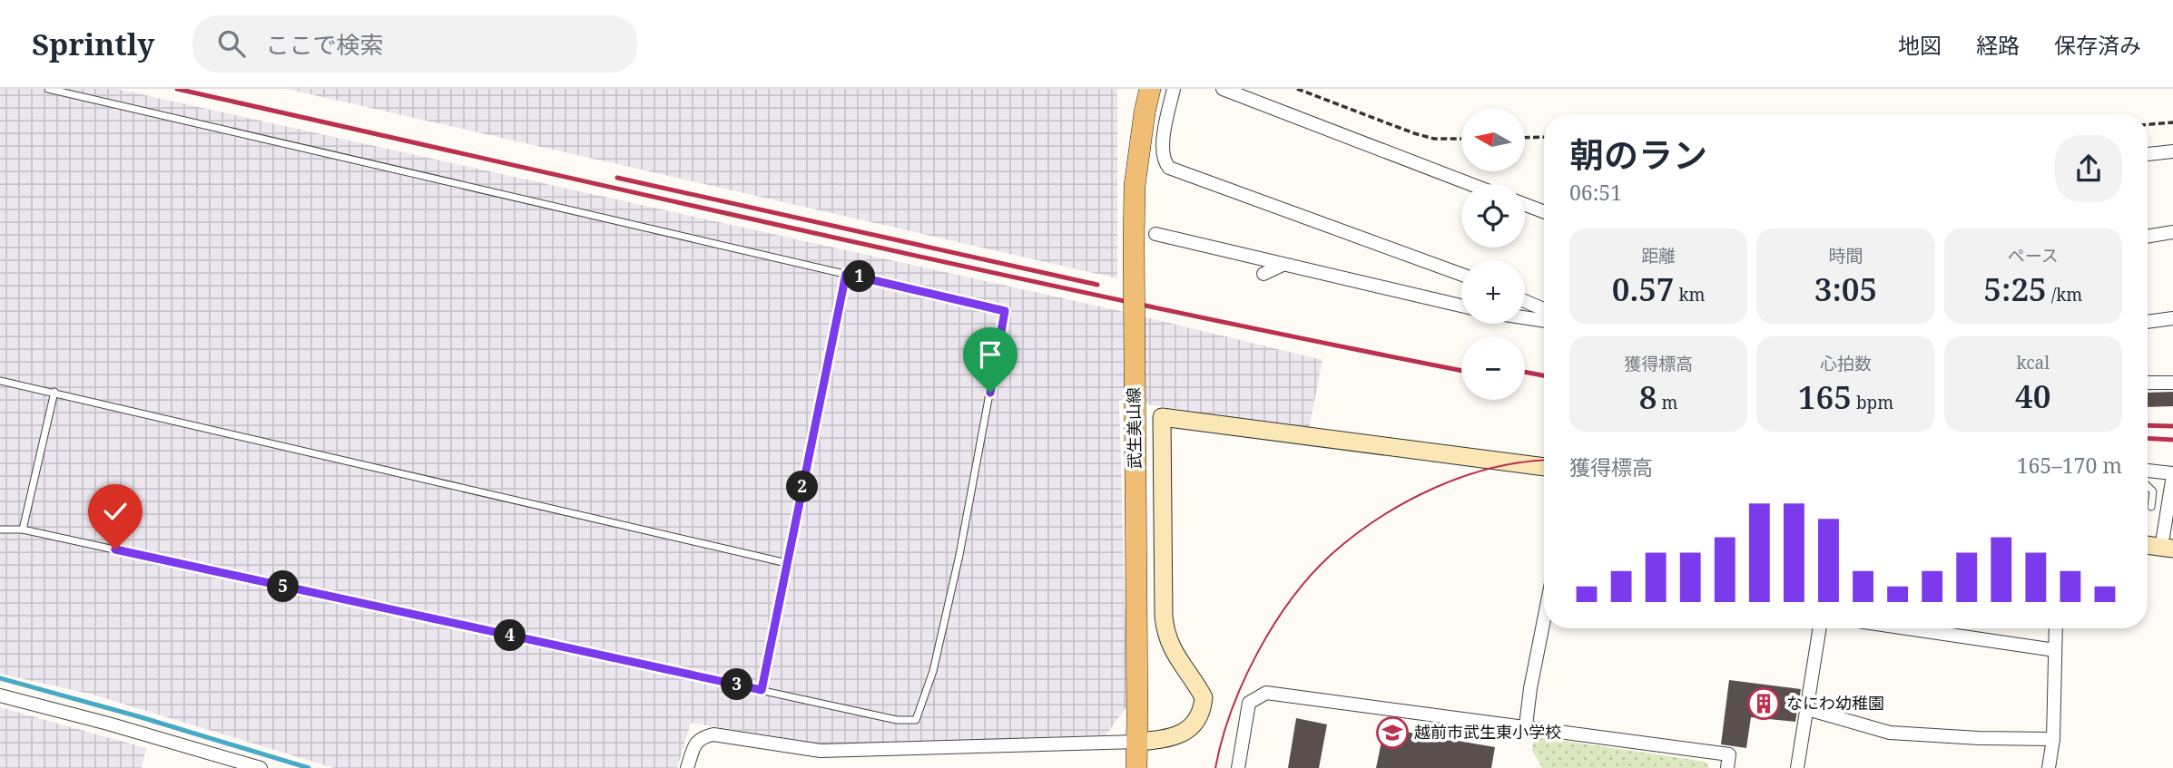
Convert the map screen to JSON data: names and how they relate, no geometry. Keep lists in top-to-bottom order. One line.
{"streets":{"main road":["武生美山線"]},"places":{"building":["なにわ幼稚園"],"school or university":["越前市武生東小学校"]},"north":"left","page":{"header":"Sprintly","search":"ここで検索","nav":["地図","経路","保存済み"],"map_buttons":["+","−"],"heading":["朝のラン","06:51"],"stats":[["距離","0.57 km"],["時間","3:05"],["ペース","5:25 /km"],["獲得標高","8 m"],["心拍数","165 bpm"],["kcal","40"]],"pins":["1","2","5","4","3"],"chart":["獲得標高","165–170 m"]}}
